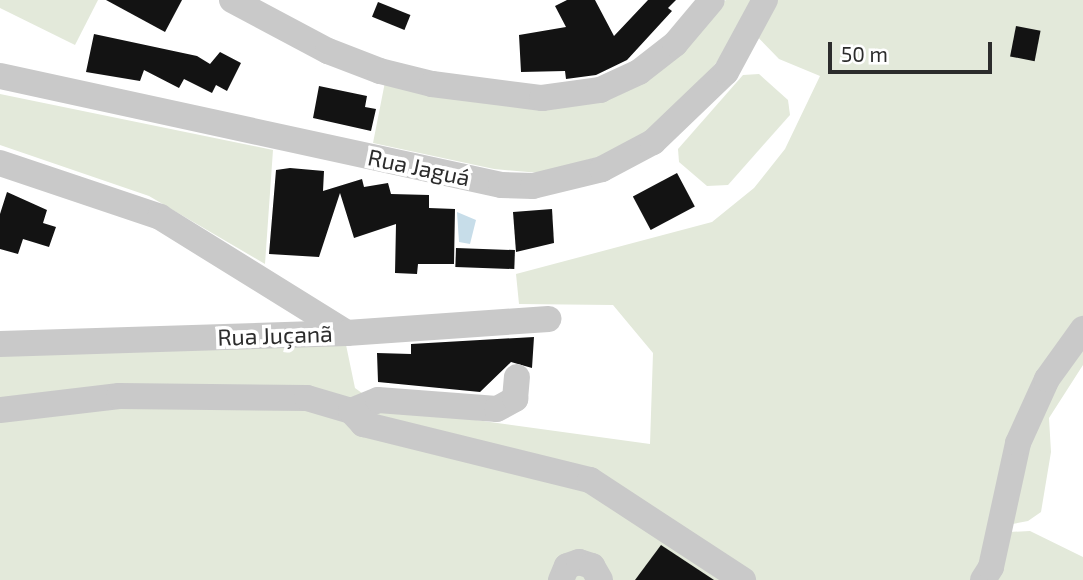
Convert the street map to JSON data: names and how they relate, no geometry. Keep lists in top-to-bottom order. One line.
{"streets":{"street":["Rua Jaguá","Rua Juçanã"]},"scale_bar":"50 m"}
